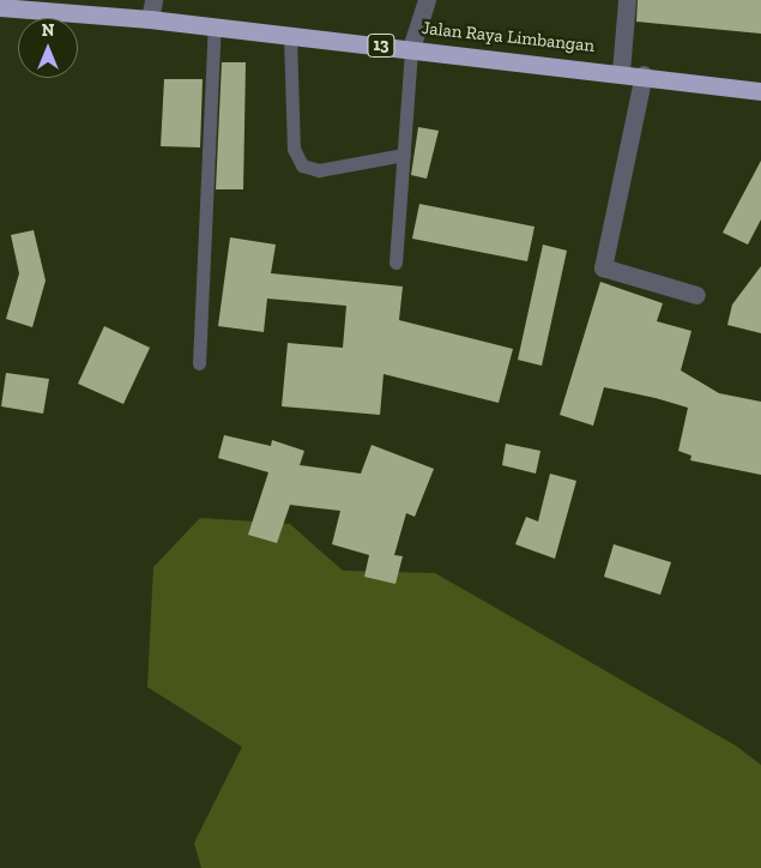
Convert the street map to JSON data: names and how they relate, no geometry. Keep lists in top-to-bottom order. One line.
{"streets":{"highway":["Jalan Raya Limbangan","13"]},"north":"top"}
